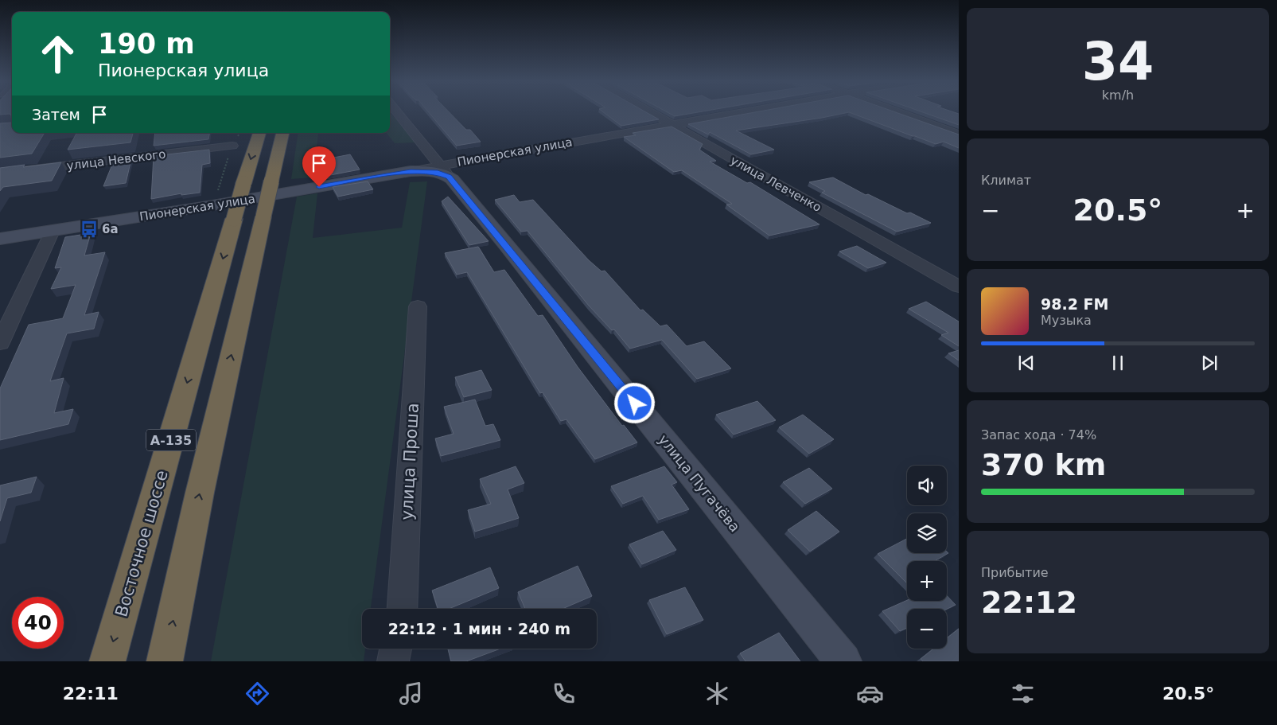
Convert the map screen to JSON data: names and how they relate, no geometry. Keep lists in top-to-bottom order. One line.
{"streets":{"highway":["А-135","Восточное шоссе"],"street":["Пионерская улица","улица Невского","улица Левченко","улица Проша","улица Пугачёва"]},"crossings":[["Пионерская улица","улица Левченко"],["Пионерская улица","А-135"],["Пионерская улица","улица Пугачёва"],["Пионерская улица","Восточное шоссе"],["А-135","Восточное шоссе"]],"places":{"bus stop":["6а"]},"page":{"tile":[["34","km/h"],"Климат",["Запас хода · 74%","370 km"],["Прибытие","22:12"]],"turn":["190 m","Пионерская улица"],"then":"Затем","heat":["−","20.5°","+"],"song":["98.2 FM","Музыка"],"map_buttons":["+","−"],"limit":"40","trip":"22:12 · 1 мин · 240 m","tabs":["22:11","20.5°"]}}
